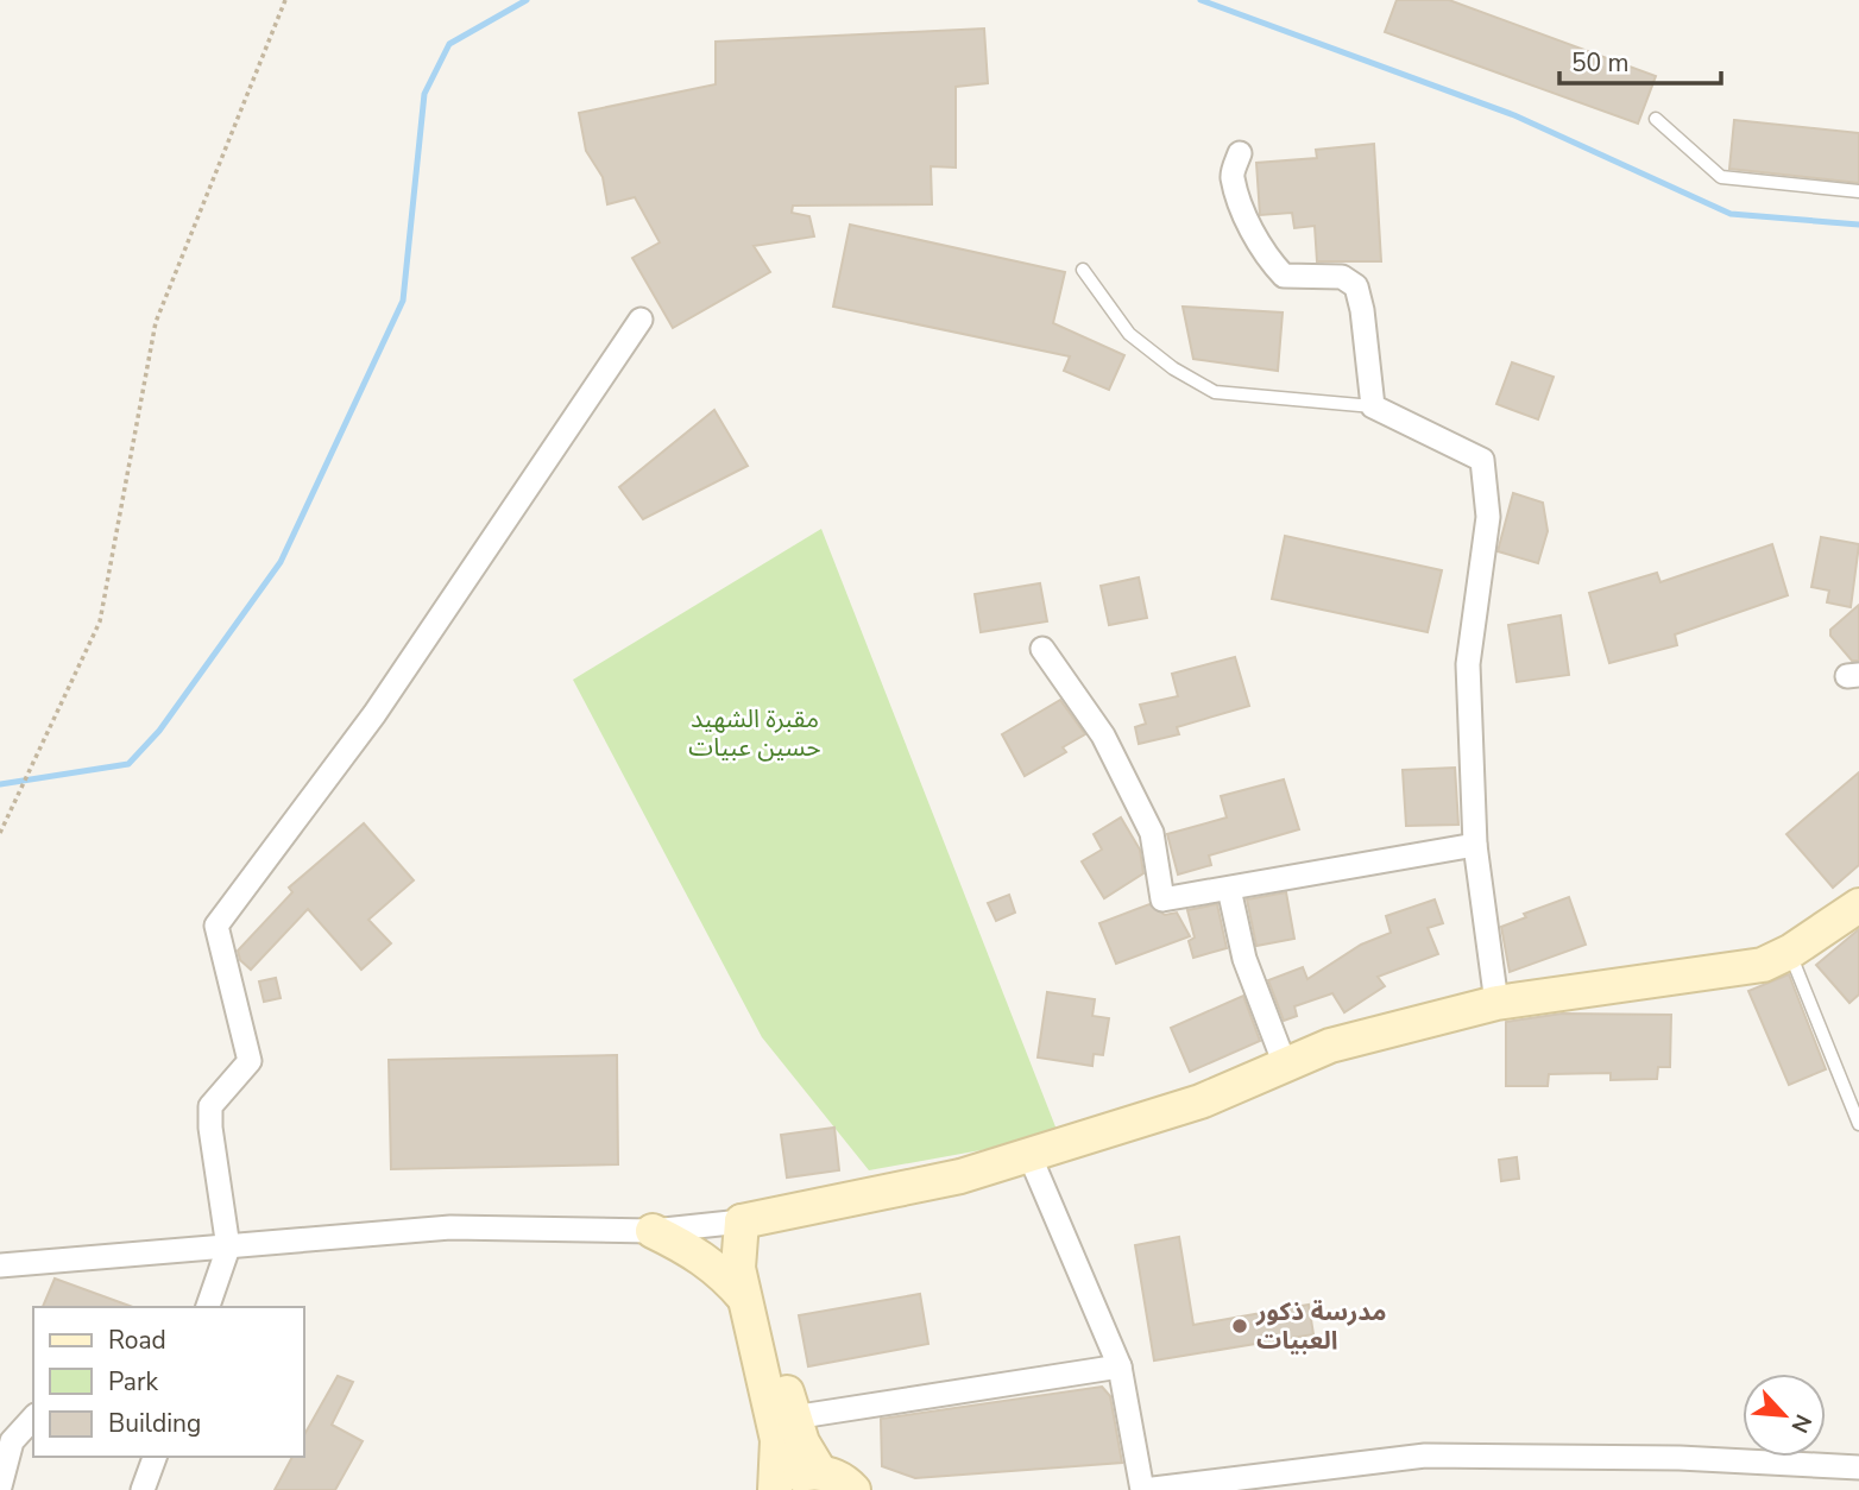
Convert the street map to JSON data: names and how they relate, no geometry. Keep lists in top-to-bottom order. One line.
{"parks":["مقبرة الشهيد حسين عبيات"],"places":["مدرسة ذكور العبيات"],"legend":["Road","Park","Building"],"scale_bar":"50 m","north":"bottom right"}
